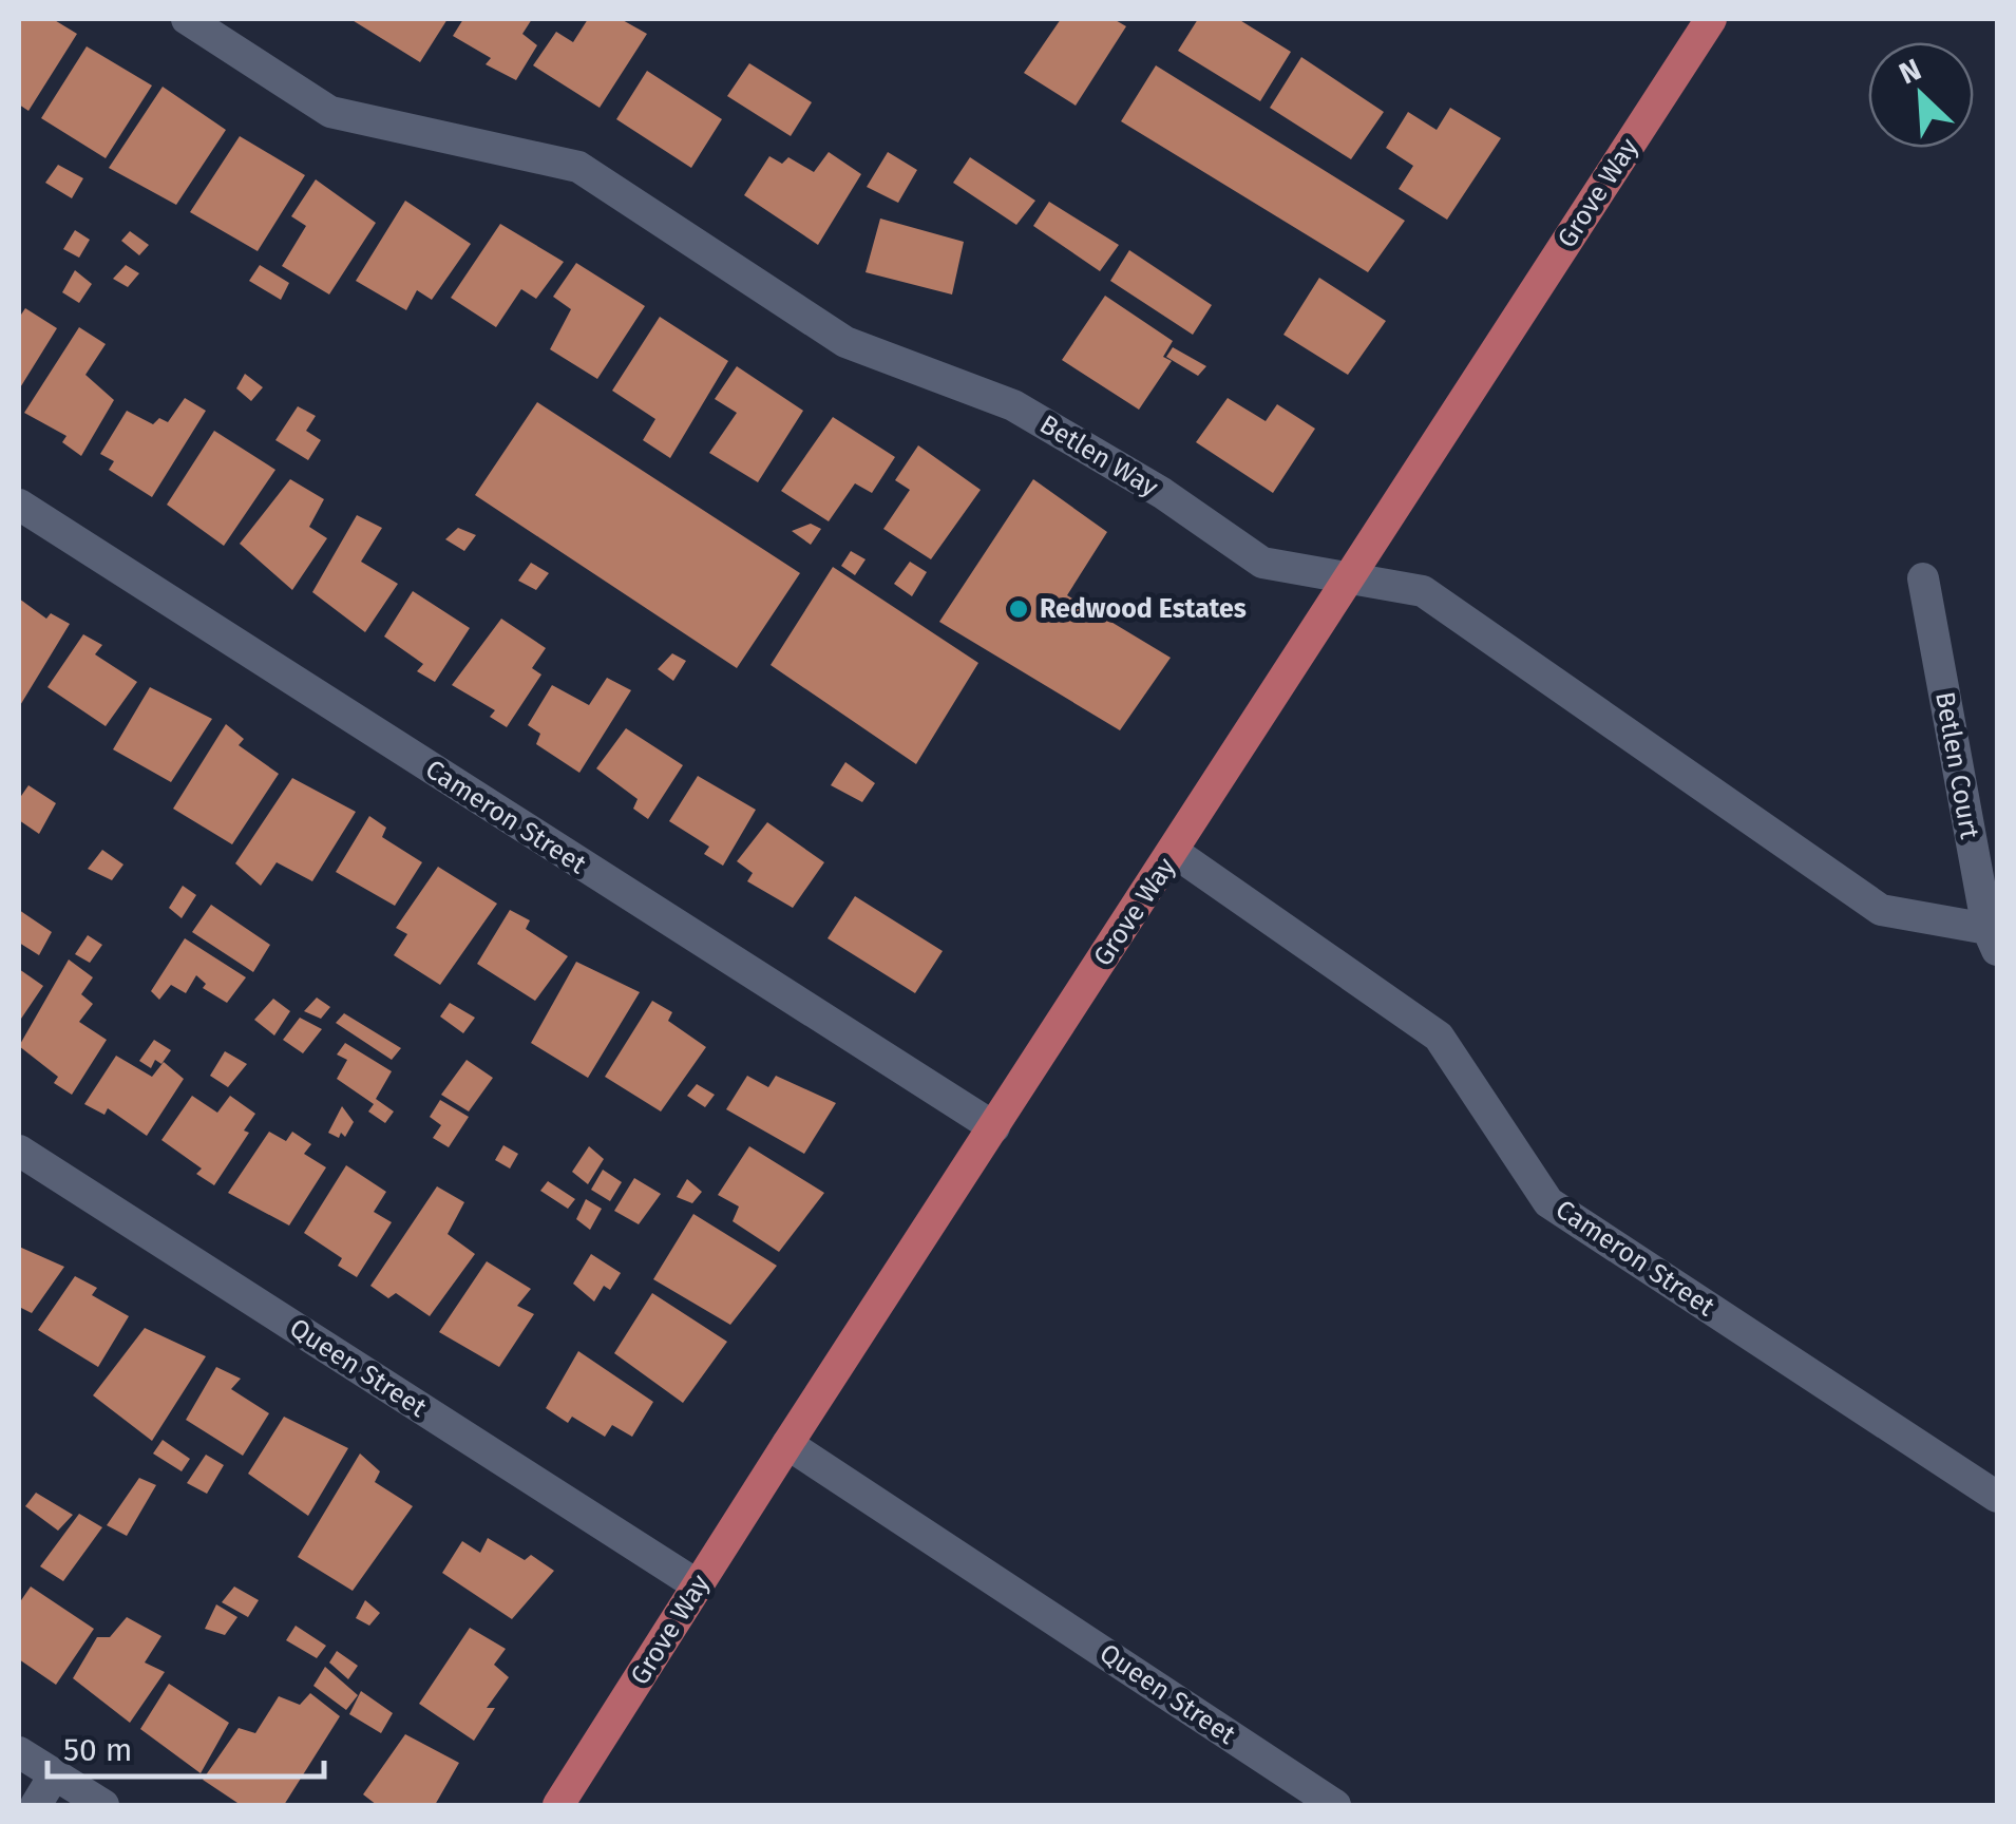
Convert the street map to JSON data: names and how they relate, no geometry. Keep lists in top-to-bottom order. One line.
{"streets":{"main road":["Grove Way"],"street":["Betlen Way","Betlen Court","Cameron Street","Queen Street"]},"crossings":[["Grove Way","Betlen Way"],["Grove Way","Cameron Street"],["Grove Way","Queen Street"],["Betlen Way","Betlen Court"]],"places":["Redwood Estates"],"scale_bar":"50 m","north":"top left"}
